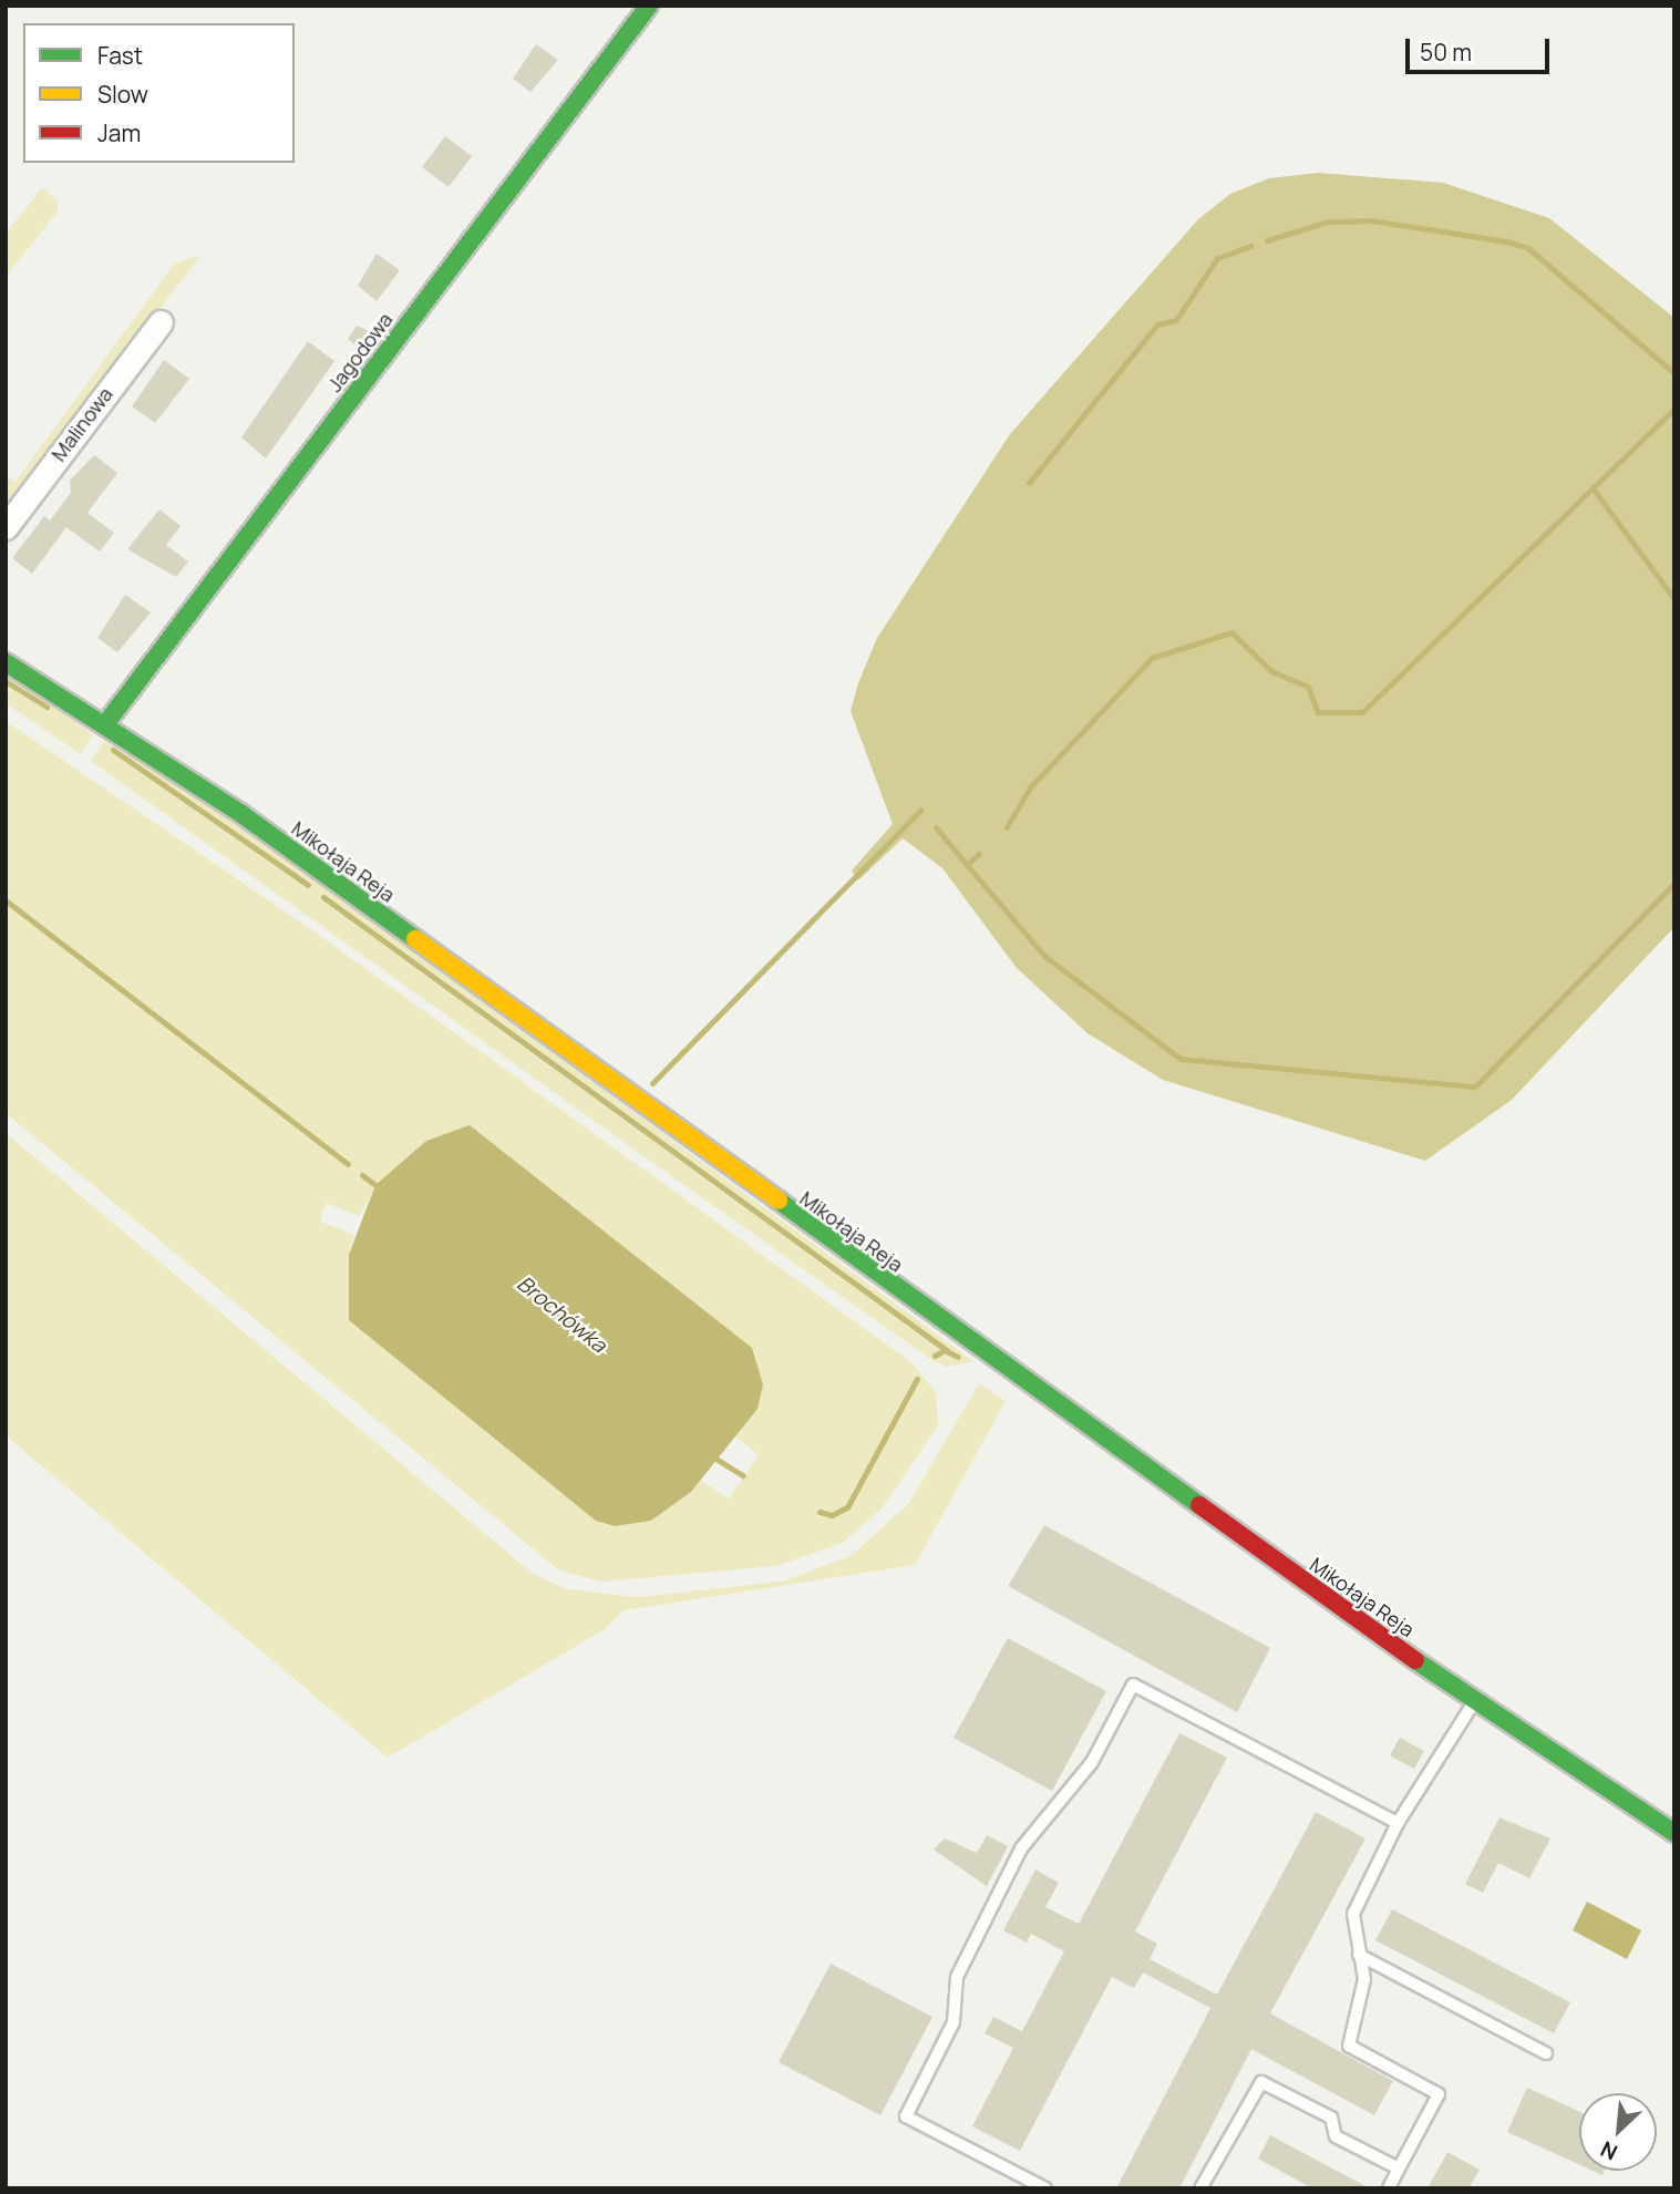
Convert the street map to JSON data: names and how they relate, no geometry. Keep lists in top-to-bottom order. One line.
{"streets":{"street":["Jagodowa","Malinowa","Mikołaja Reja"]},"crossings":[["Jagodowa","Mikołaja Reja"]],"water":["Brochówka"],"legend":["Fast","Slow","Jam"],"scale_bar":"50 m","north":"bottom left"}
